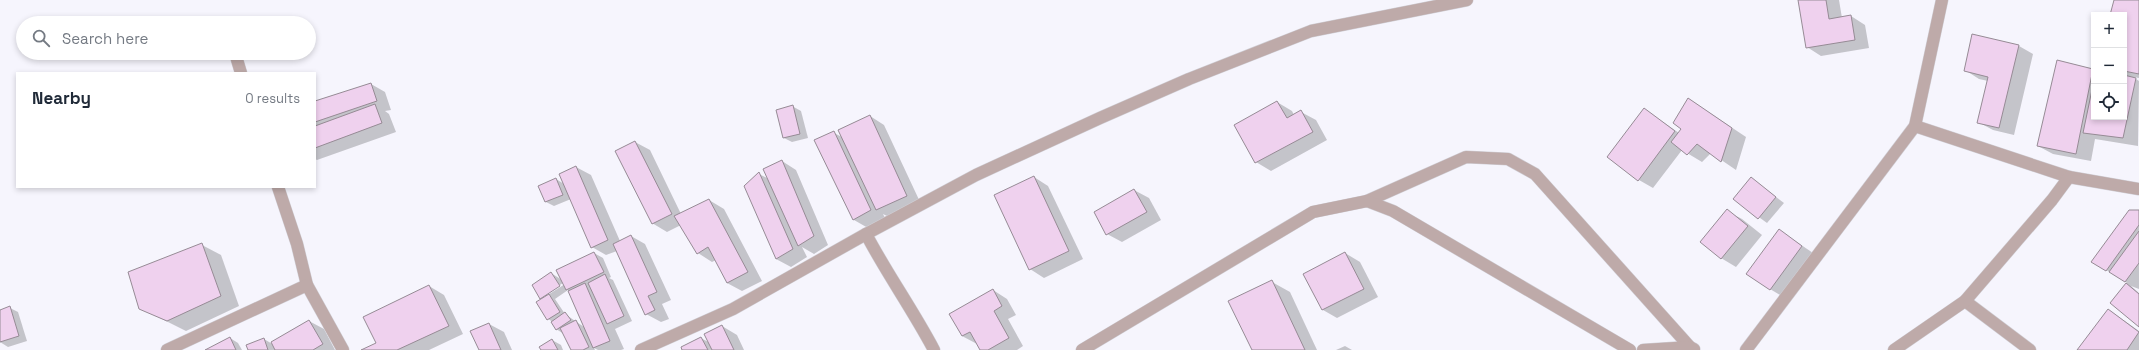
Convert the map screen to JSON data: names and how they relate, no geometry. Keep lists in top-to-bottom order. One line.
{"page":{"map_buttons":["+","−"],"search":"Search here","heading":["Nearby","0 results"]}}
